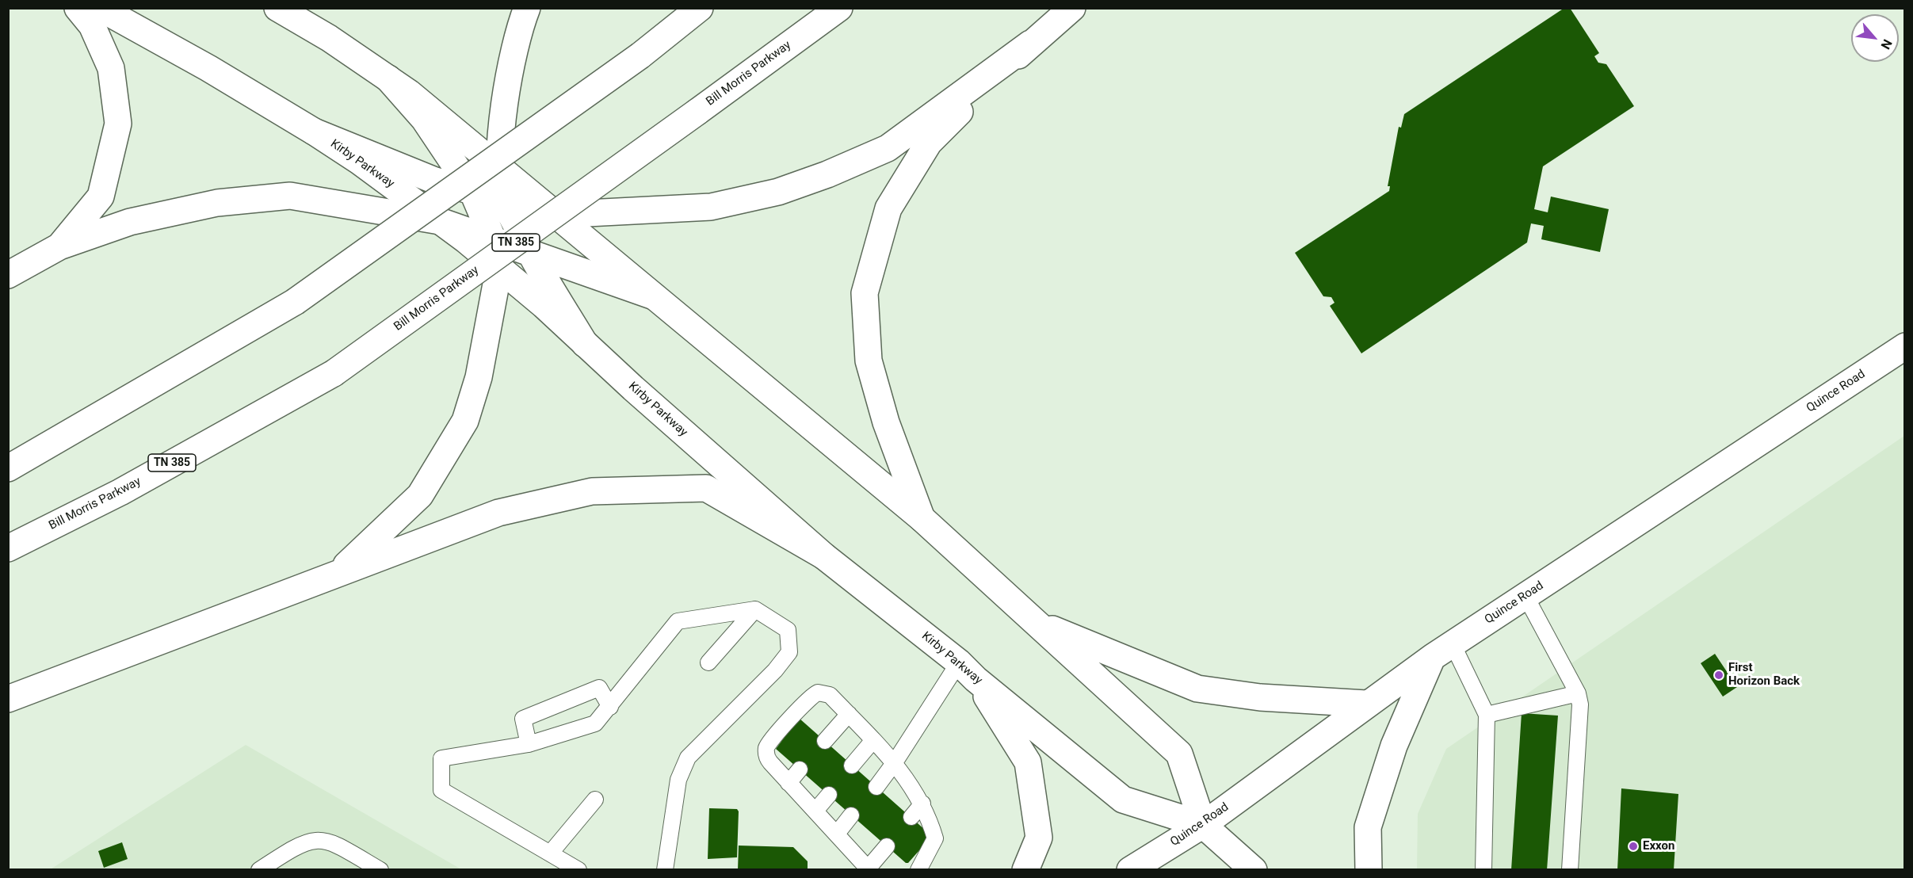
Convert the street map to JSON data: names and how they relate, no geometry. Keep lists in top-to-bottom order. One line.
{"streets":{"main road":["Bill Morris Parkway","Kirby Parkway","TN 385","Quince Road"]},"crossings":[["Kirby Parkway","Quince Road"]],"places":["First Horizon Back","Exxon"],"north":"bottom right"}
